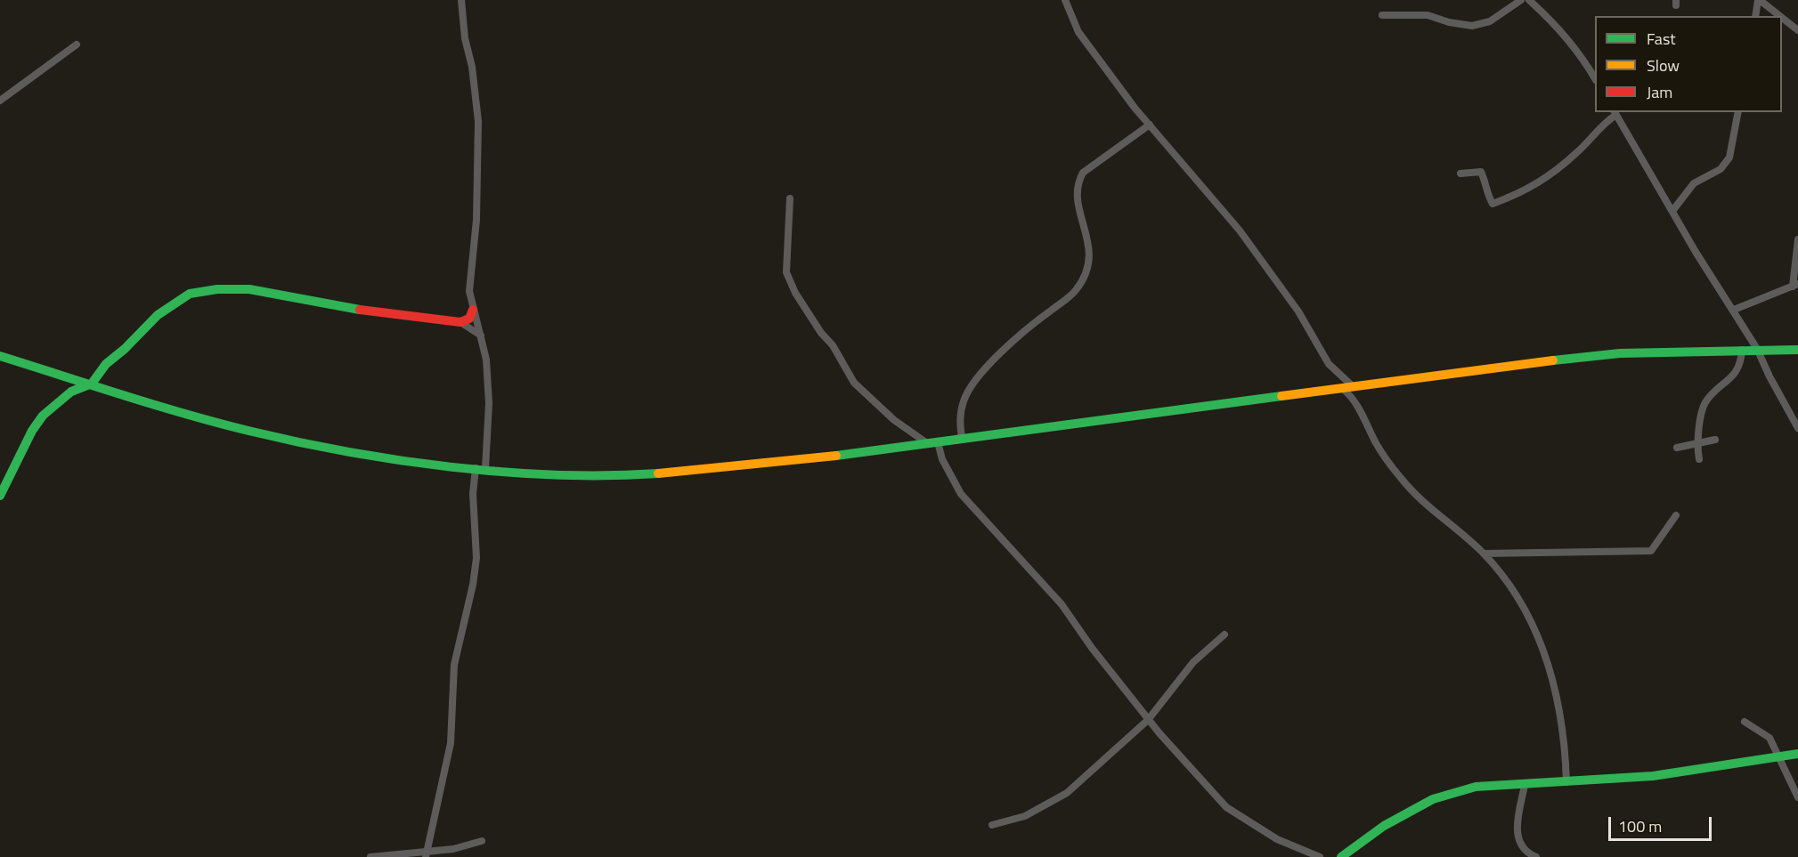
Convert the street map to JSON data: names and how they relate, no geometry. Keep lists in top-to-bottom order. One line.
{"legend":["Fast","Slow","Jam"],"scale_bar":"100 m"}
